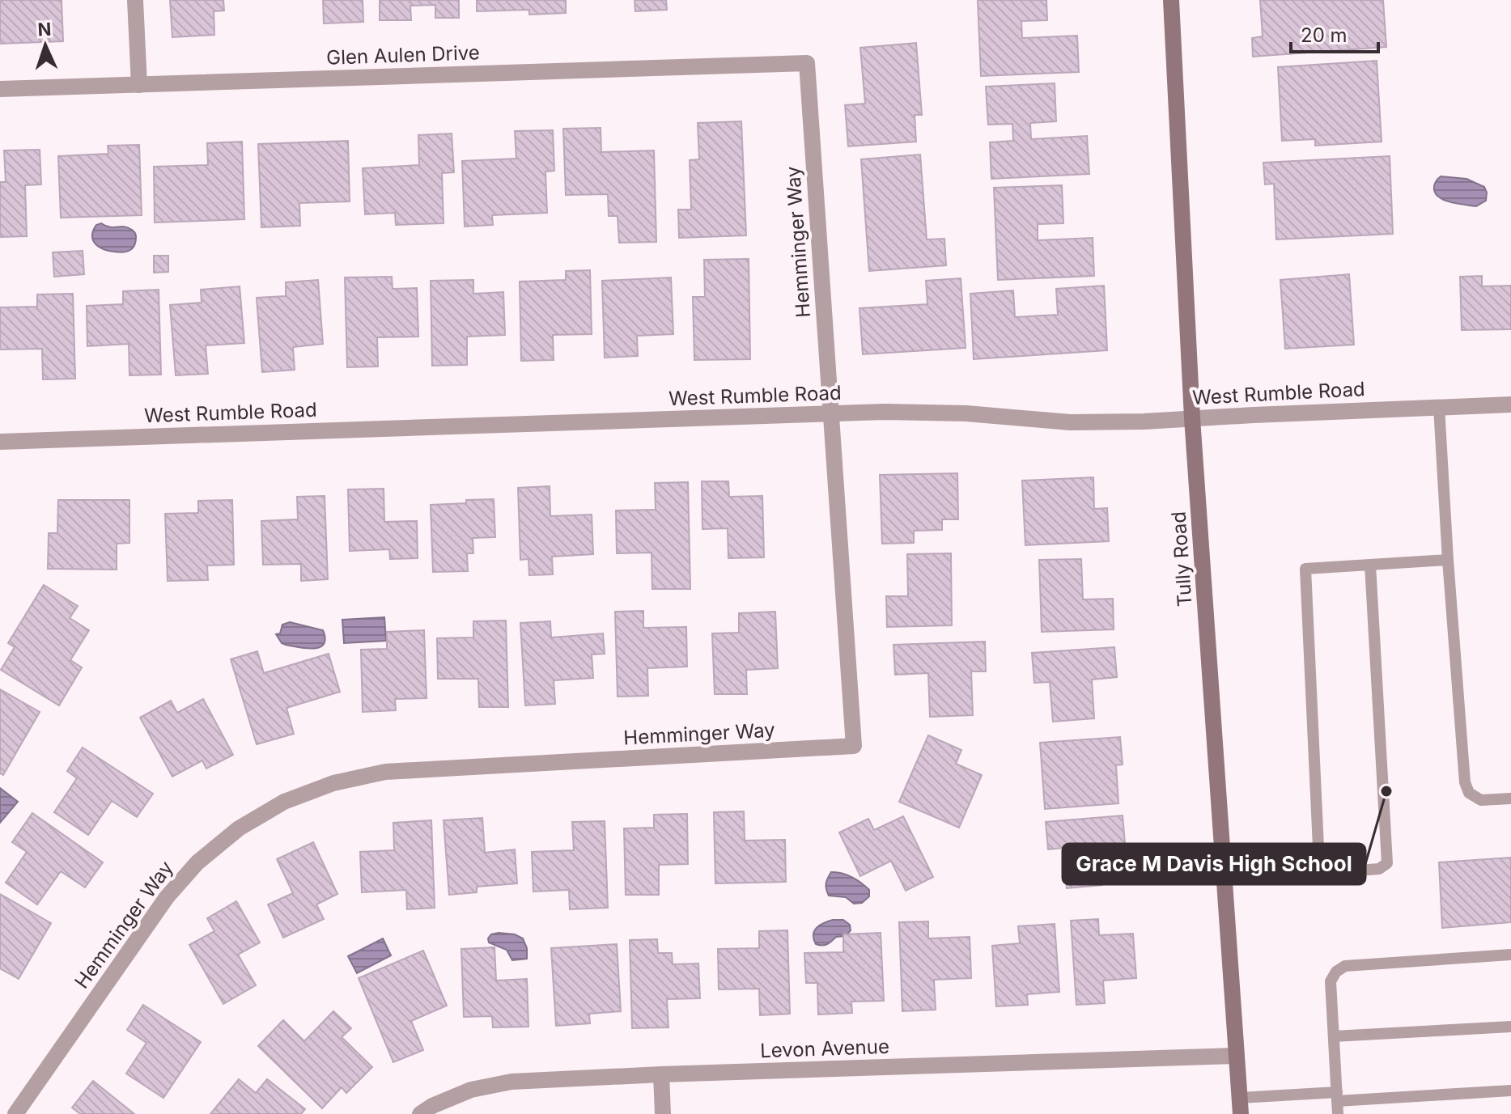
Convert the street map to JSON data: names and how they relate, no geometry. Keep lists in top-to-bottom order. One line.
{"streets":{"main road":["Tully Road"],"street":["Glen Aulen Drive","Hemminger Way","West Rumble Road","Levon Avenue"]},"crossings":[["Glen Aulen Drive","Hemminger Way"],["Hemminger Way","West Rumble Road"],["West Rumble Road","Tully Road"],["Tully Road","Levon Avenue"]],"places":["Grace M Davis High School"],"scale_bar":"20 m","north":"top"}
